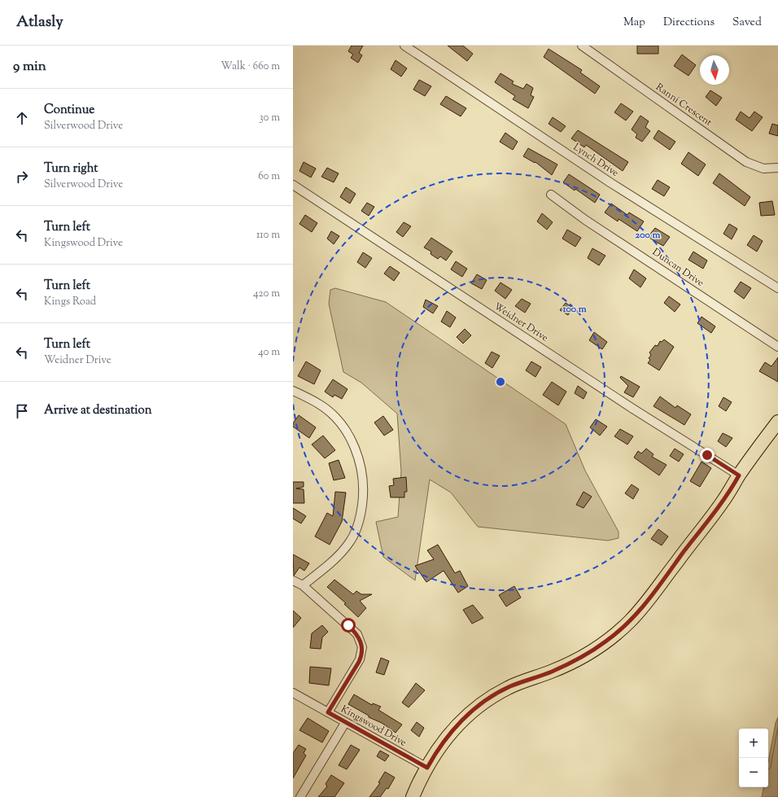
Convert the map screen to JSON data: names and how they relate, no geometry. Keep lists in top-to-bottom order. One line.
{"streets":{"street":["Ranni Crescent","Lynch Drive","Duncan Drive","Weidner Drive","Kingswood Drive"]},"north":"bottom","page":{"header":"Atlasly","nav":["Map","Directions","Saved"],"heading":["9 min","Walk · 660 m"],"list":[["Continue","Silverwood Drive","30 m"],["Turn right","Silverwood Drive","60 m"],["Turn left","Kingswood Drive","110 m"],["Turn left","Kings Road","420 m"],["Turn left","Weidner Drive","40 m"],"Arrive at destination"],"map_buttons":["+","−"]},"rings":["200 m","100 m"]}
